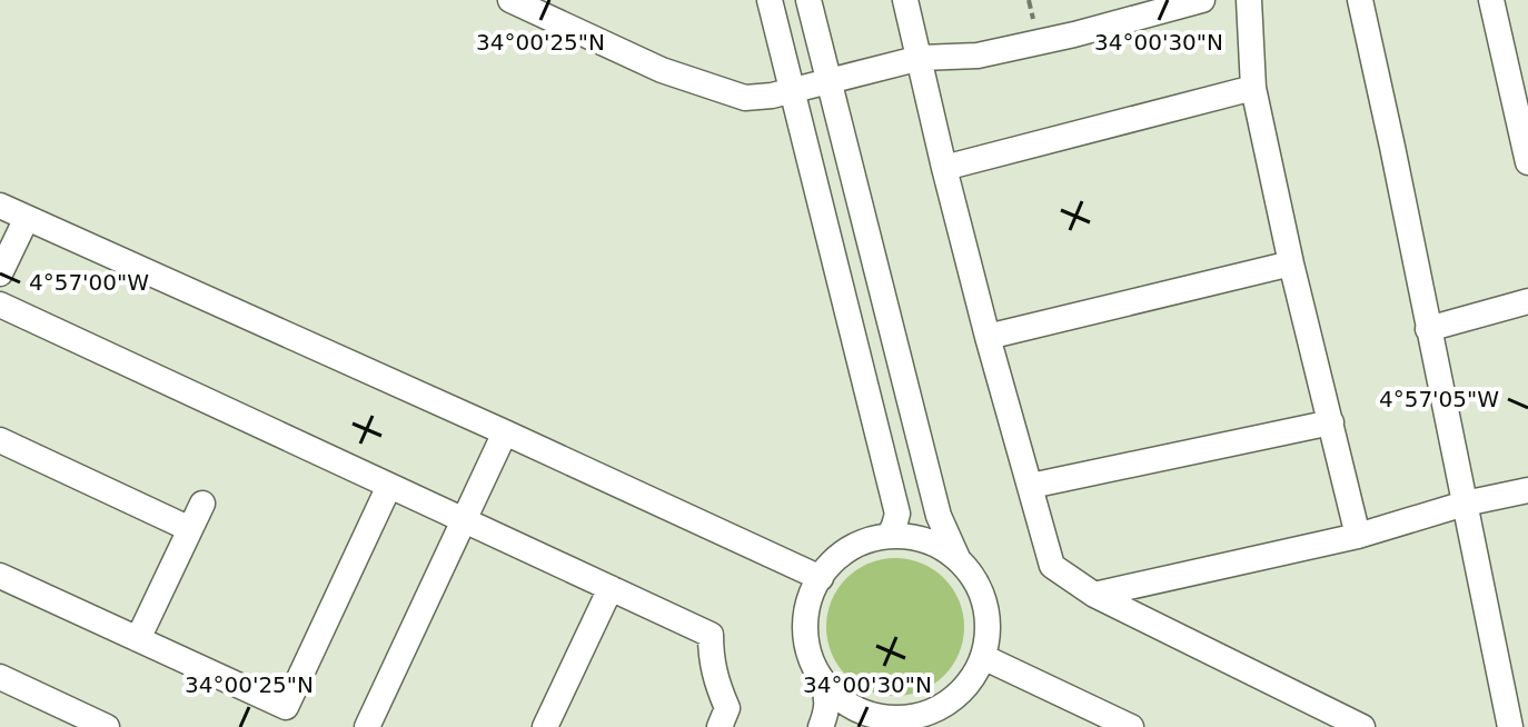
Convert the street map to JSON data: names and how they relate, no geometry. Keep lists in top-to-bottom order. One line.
{"coordinates":["34°00'25\"N","34°00'30\"N","4°57'00\"W","4°57'05\"W"]}
